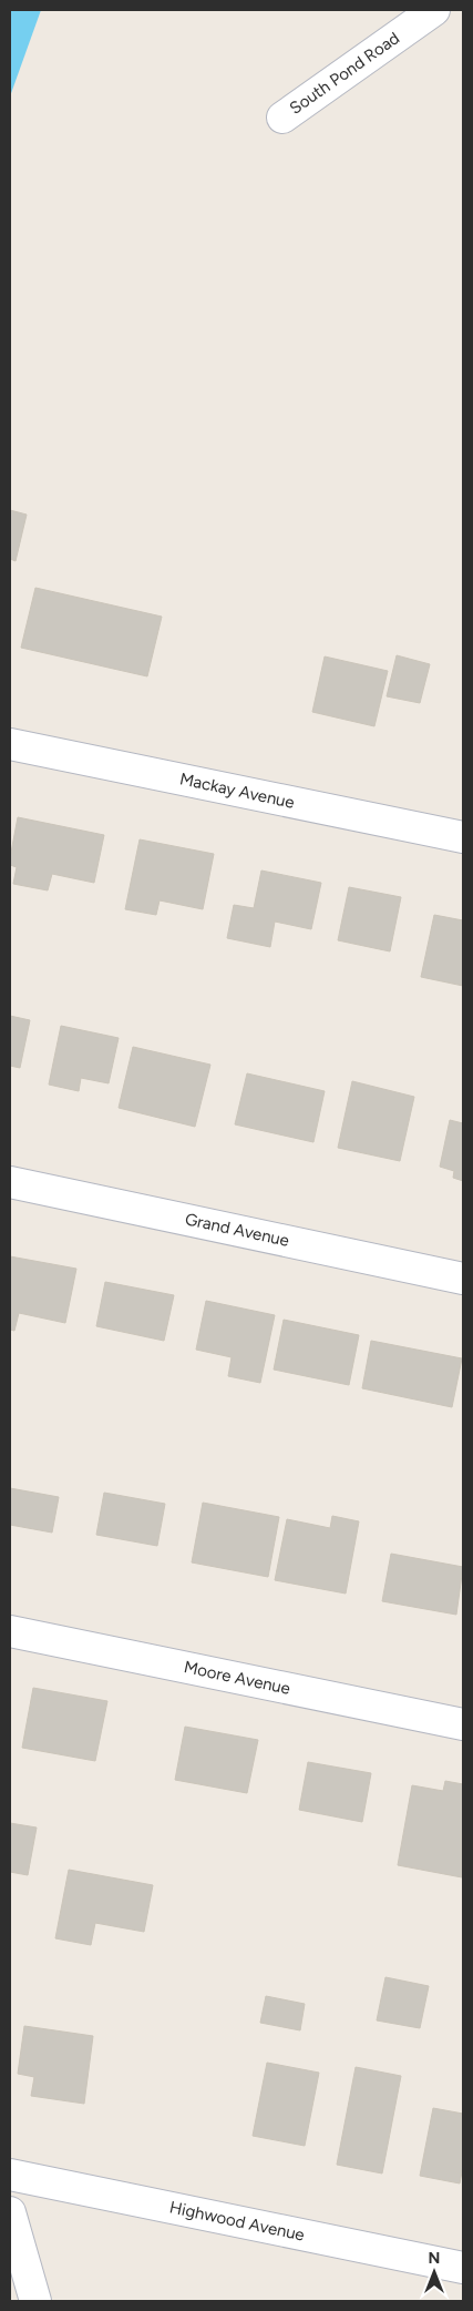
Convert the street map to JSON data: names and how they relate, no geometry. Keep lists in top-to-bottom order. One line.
{"streets":{"street":["South Pond Road","Mackay Avenue","Grand Avenue","Moore Avenue","Highwood Avenue"]},"north":"top"}
